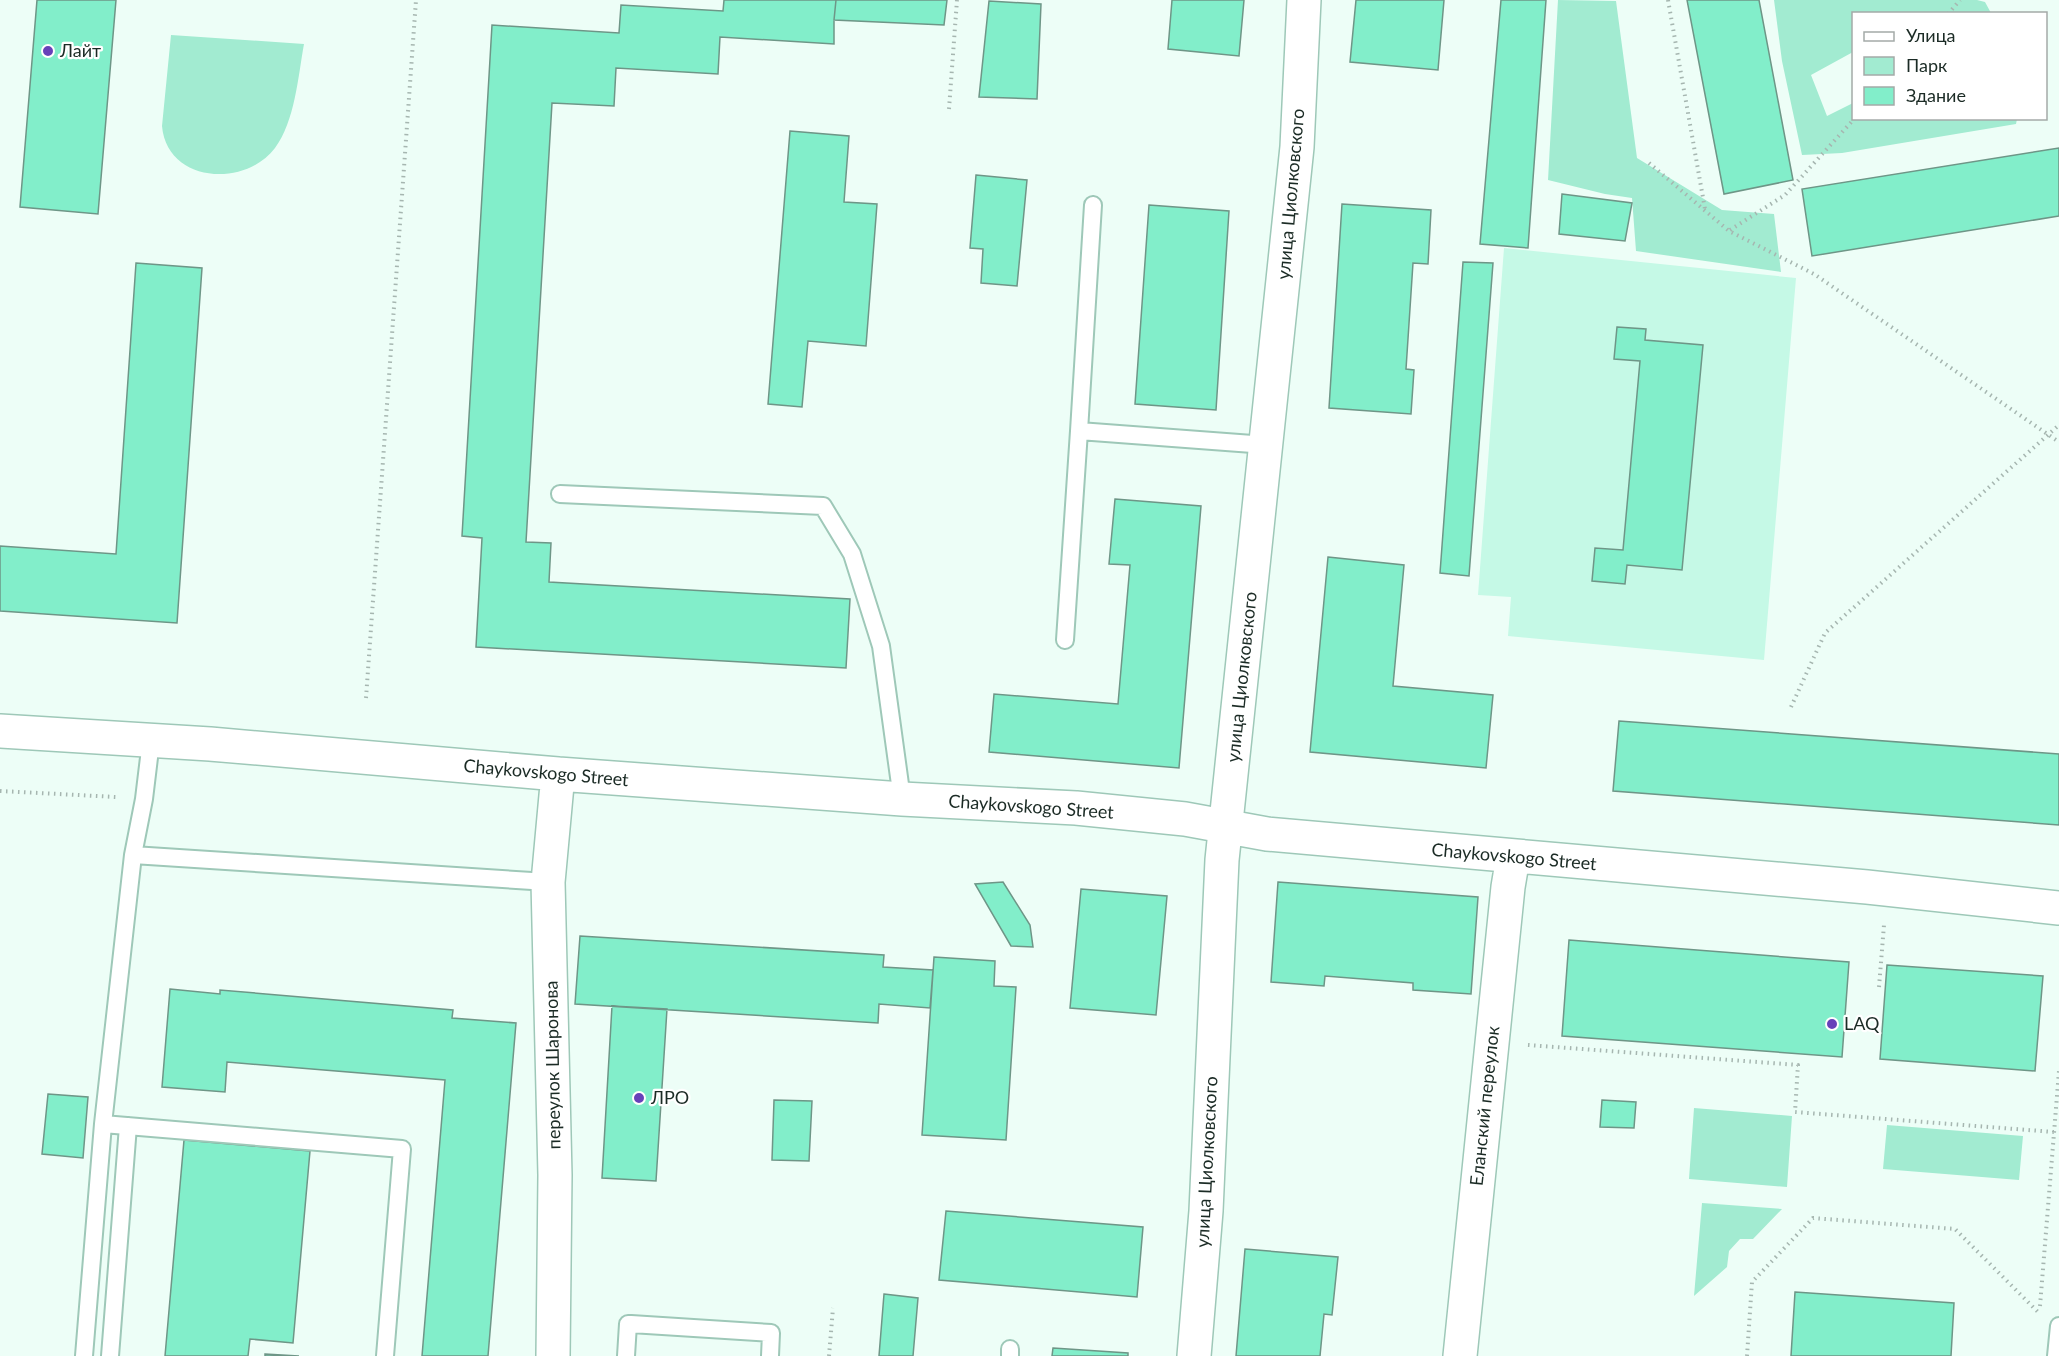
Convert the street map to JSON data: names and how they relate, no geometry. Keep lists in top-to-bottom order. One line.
{"streets":{"street":["улица Циолковского","Chaykovskogo Street","переулок Шаронова","Еланский переулок"]},"crossings":[["улица Циолковского","Chaykovskogo Street"],["Chaykovskogo Street","переулок Шаронова"],["Chaykovskogo Street","Еланский переулок"]],"places":["Лайт","LAQ","ЛРО"],"legend":["Улица","Парк","Здание"]}
